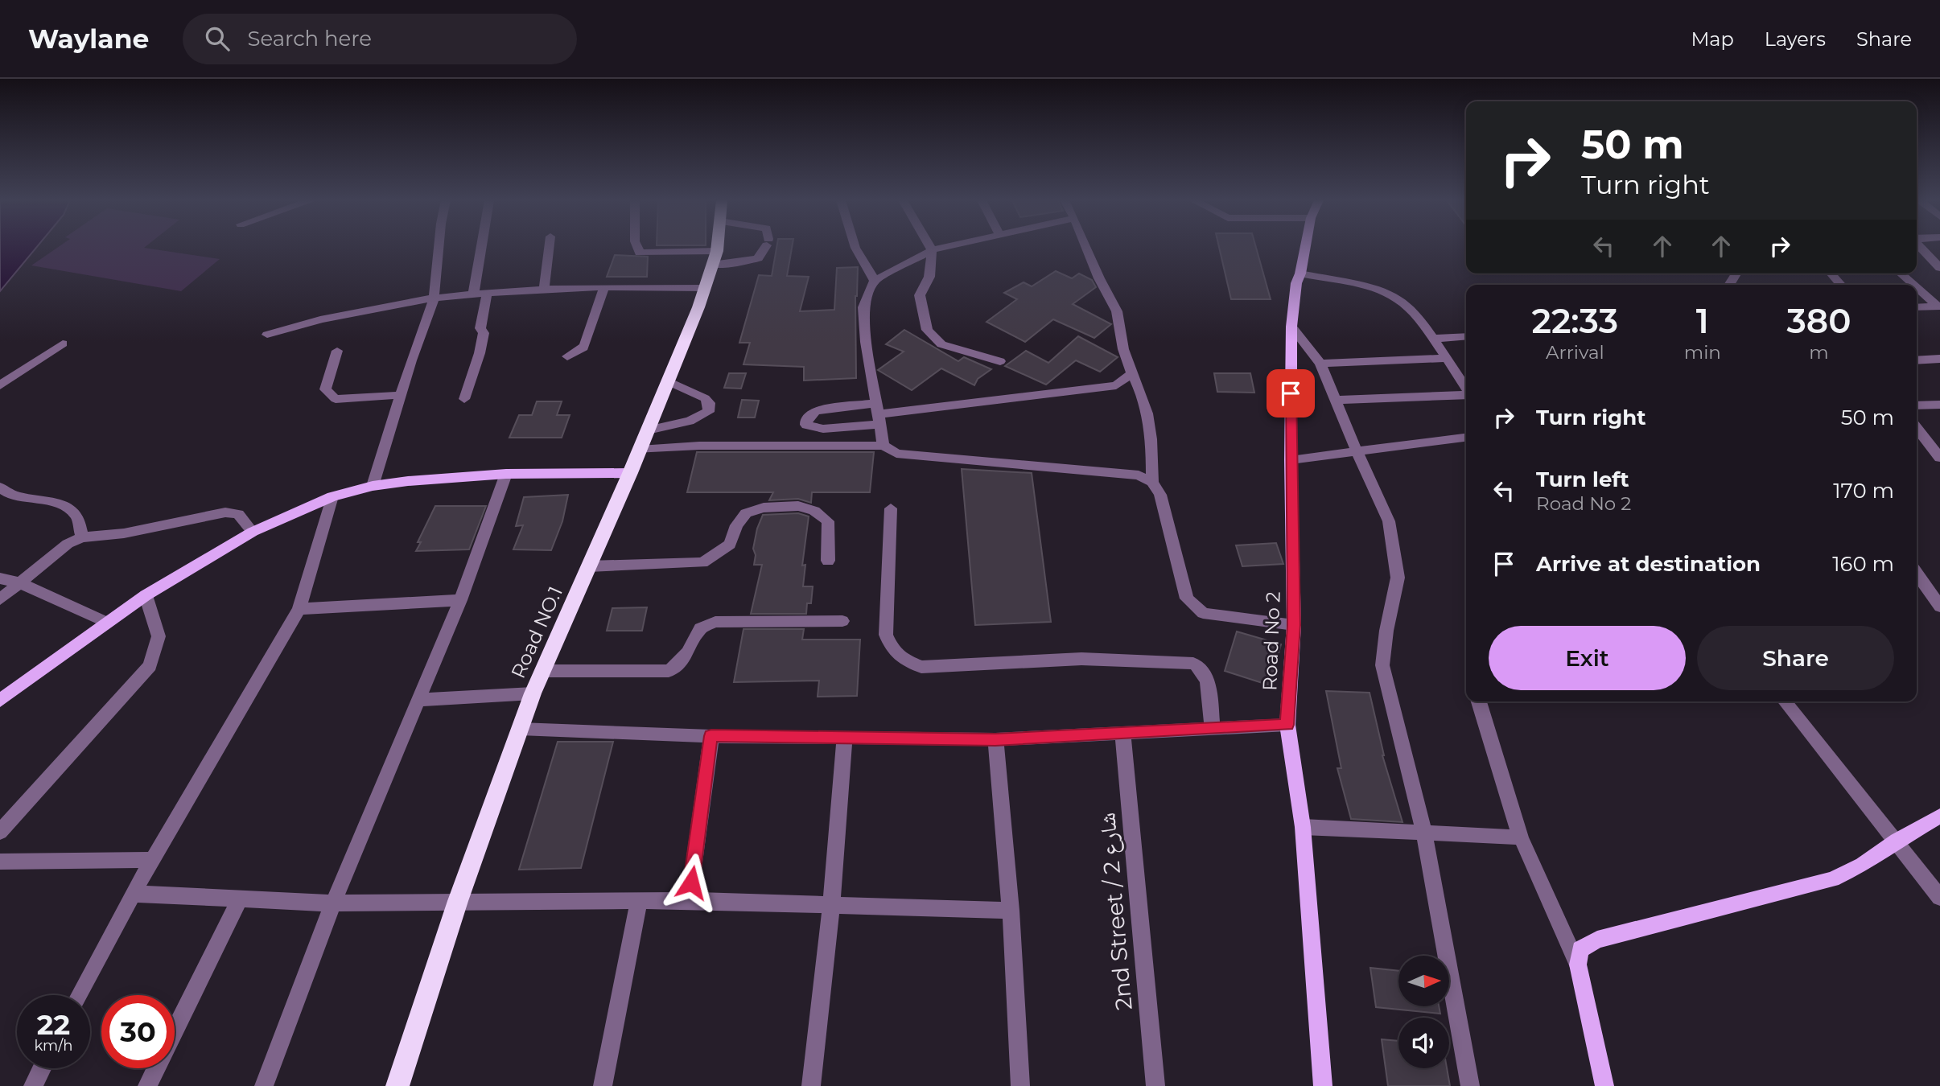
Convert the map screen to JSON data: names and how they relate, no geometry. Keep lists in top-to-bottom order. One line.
{"streets":{"highway":["Road NO.1"],"main road":["Road No 2"],"street":["2nd Street / شارع 2"]},"north":"right","page":{"header":"Waylane","search":"Search here","nav":["Map","Layers","Share"],"turn":["50 m","Turn right"],"eta":["22:33","Arrival","1","min","380","m"],"list":[{"name":"Turn right","value":"50 m"},{"name":"Turn left","note":"Road No 2","value":"170 m"},{"name":"Arrive at destination","value":"160 m"}],"buttons":["Exit","Share"],"speed":"22 km/h","limit":"30"}}
